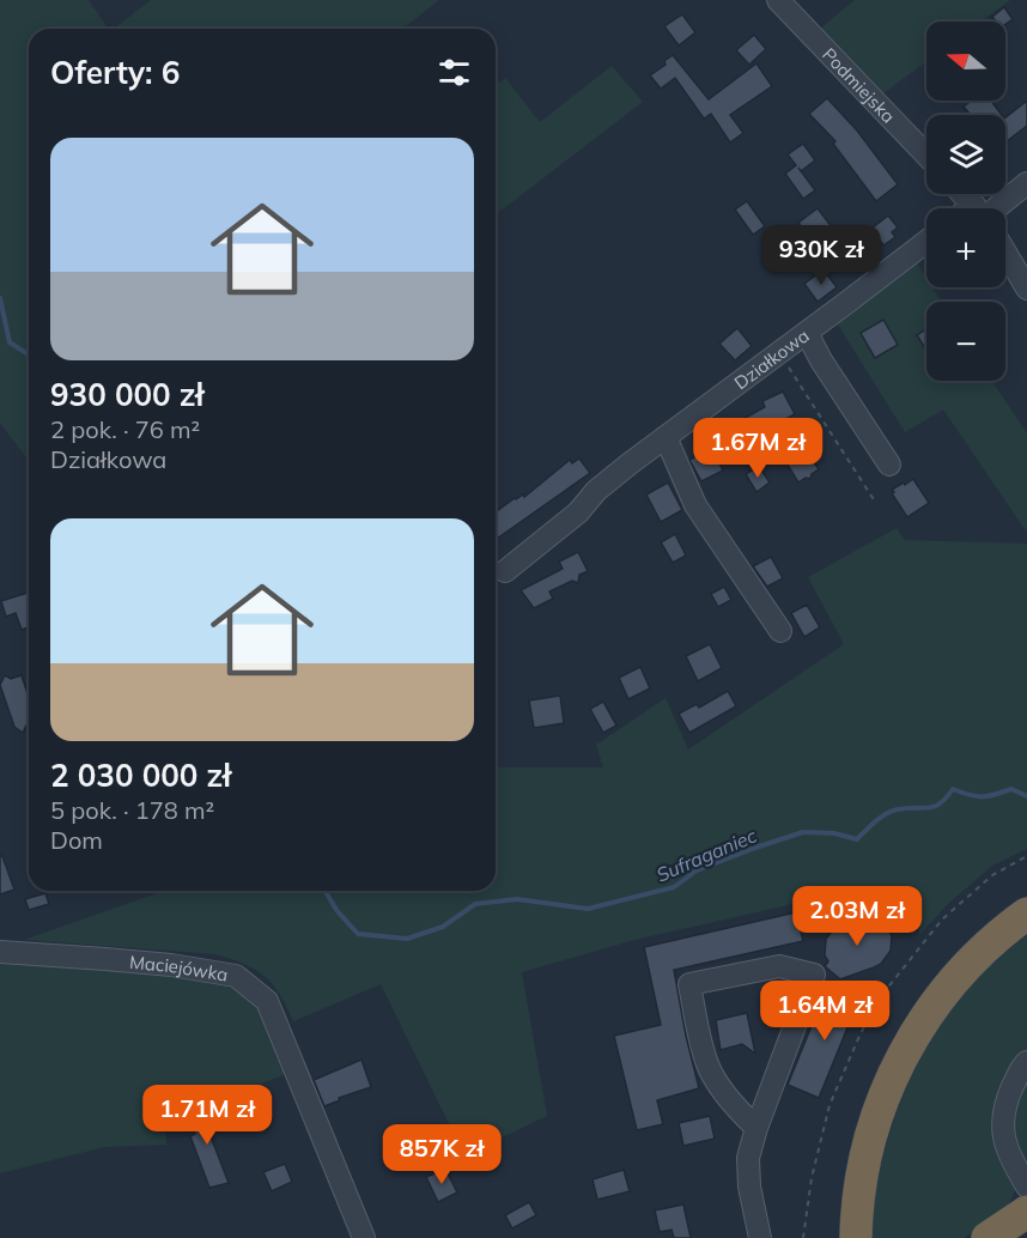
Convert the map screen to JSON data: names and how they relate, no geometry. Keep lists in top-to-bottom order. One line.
{"streets":{"street":["Podmiejska","Działkowa","Maciejówka"]},"water":["Sufraganiec"],"north":"left","page":{"map_buttons":["+","−"],"heading":"Oferty: 6","list":[{"name":"930 000 zł","note":"2 pok. · 76 m² · Działkowa"},{"name":"2 030 000 zł","note":"5 pok. · 178 m² · Dom"}],"price":["930K zł","1.67M zł","2.03M zł","1.64M zł","1.71M zł","857K zł"]}}
